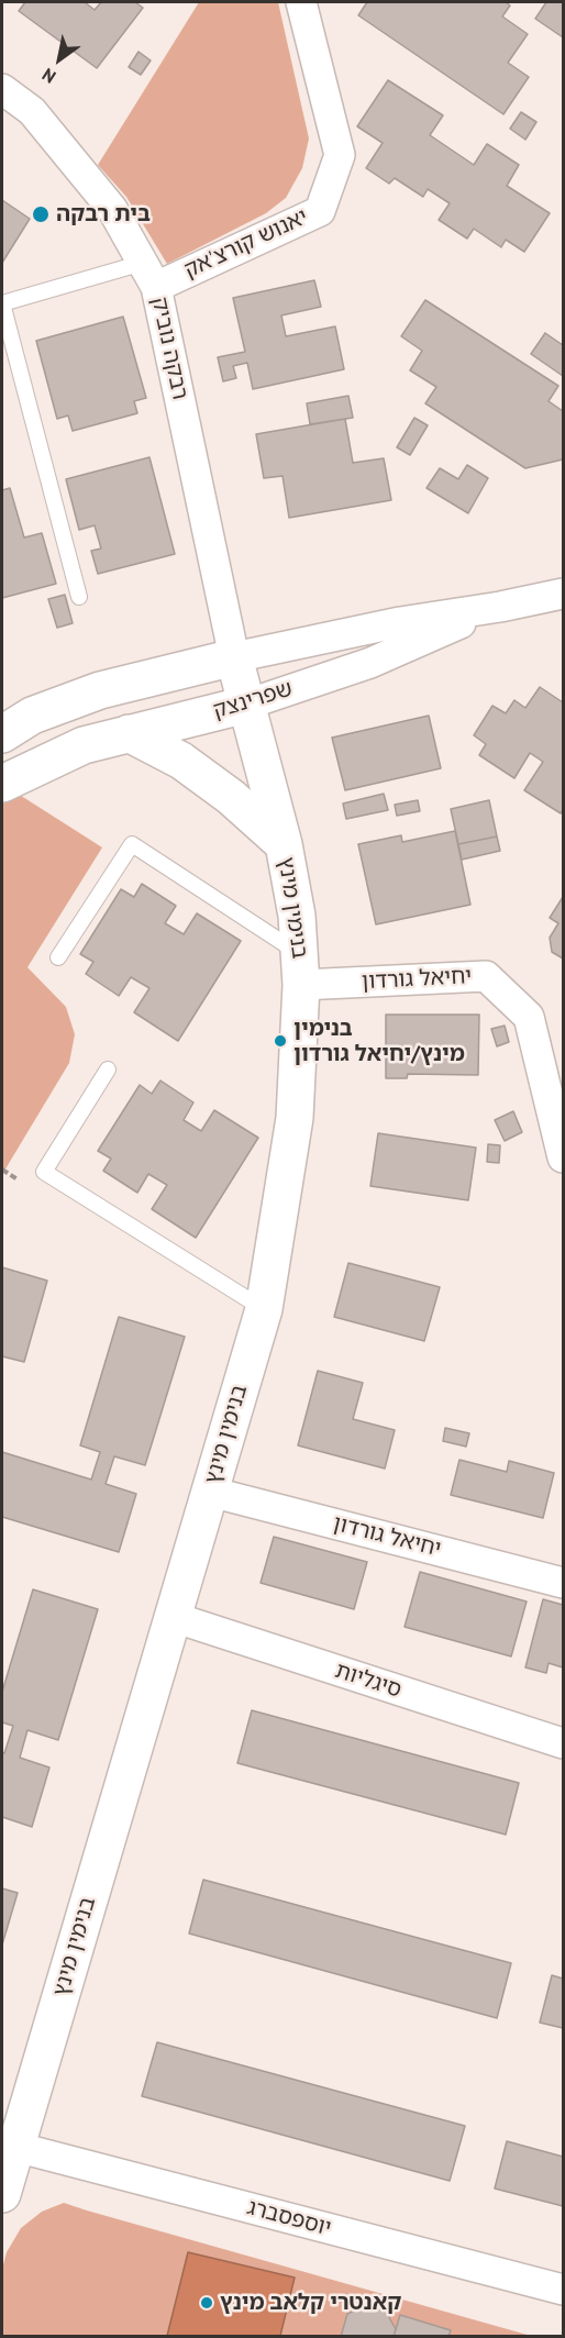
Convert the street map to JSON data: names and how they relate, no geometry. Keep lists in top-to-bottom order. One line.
{"streets":{"street":["יאנוש קורצ'אק","רבקה נוביק","שפרינצק","בנימין מינץ","יחיאל גורדון","סיגליות","יוספסברג"]},"crossings":[["יאנוש קורצ'אק","רבקה נוביק"],["רבקה נוביק","שפרינצק"],["רבקה נוביק","בנימין מינץ"],["שפרינצק","בנימין מינץ"],["בנימין מינץ","יחיאל גורדון"],["בנימין מינץ","סיגליות"],["בנימין מינץ","יוספסברג"]],"places":["בית רבקה","בנימין מינץ/יחיאל גורדון","קאנטרי קלאב מינץ"],"north":"bottom left"}
